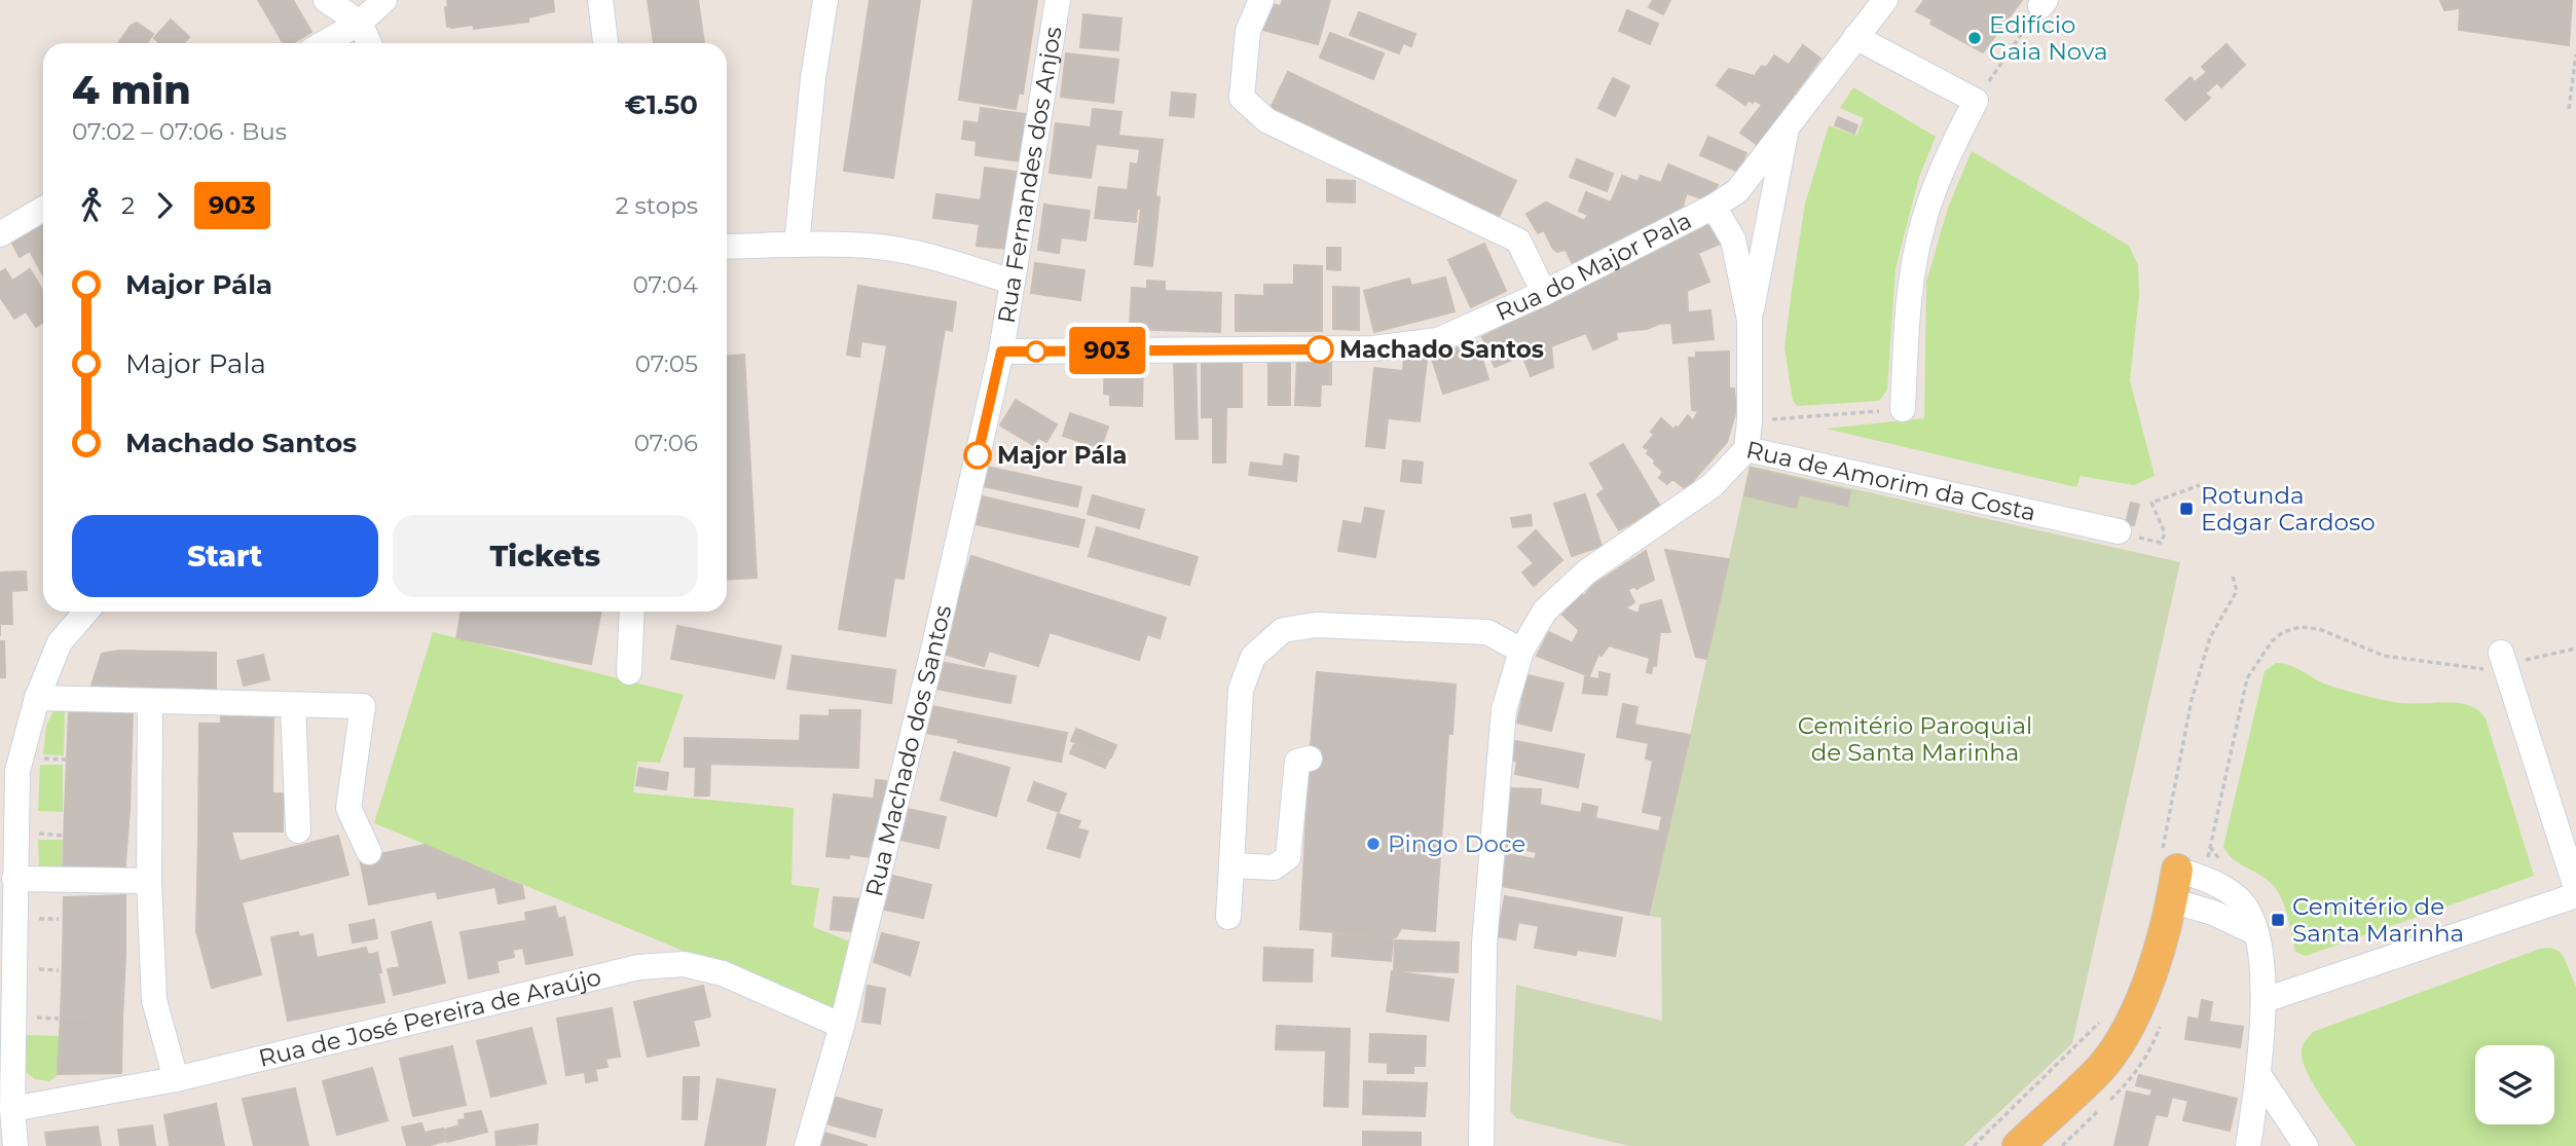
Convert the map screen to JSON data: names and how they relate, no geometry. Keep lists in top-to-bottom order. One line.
{"streets":{"street":["Rua Fernandes dos Anjos","Rua do Major Pala","Rua de Amorim da Costa","Rua Machado dos Santos","Rua de José Pereira de Araújo"]},"crossings":[["Rua Fernandes dos Anjos","Rua do Major Pala"],["Rua Fernandes dos Anjos","Rua Machado dos Santos"],["Rua do Major Pala","Rua de Amorim da Costa"],["Rua do Major Pala","Rua Machado dos Santos"],["Rua Machado dos Santos","Rua de José Pereira de Araújo"]],"parks":["Cemitério Paroquial de Santa Marinha"],"places":{"other":["Edifício Gaia Nova","Machado Santos","Major Pála","Pingo Doce"],"transit":["Rotunda Edgar Cardoso","Cemitério de Santa Marinha"]},"lines":["bus line 903"],"page":{"on_map":"903","heading":["4 min","07:02 – 07:06 · Bus","€1.50"],"legs":["2","903","2 stops"],"list":[{"name":"Major Pála","value":"07:04"},{"name":"Major Pala","value":"07:05"},{"name":"Machado Santos","value":"07:06"}],"buttons":["Start","Tickets"]}}
